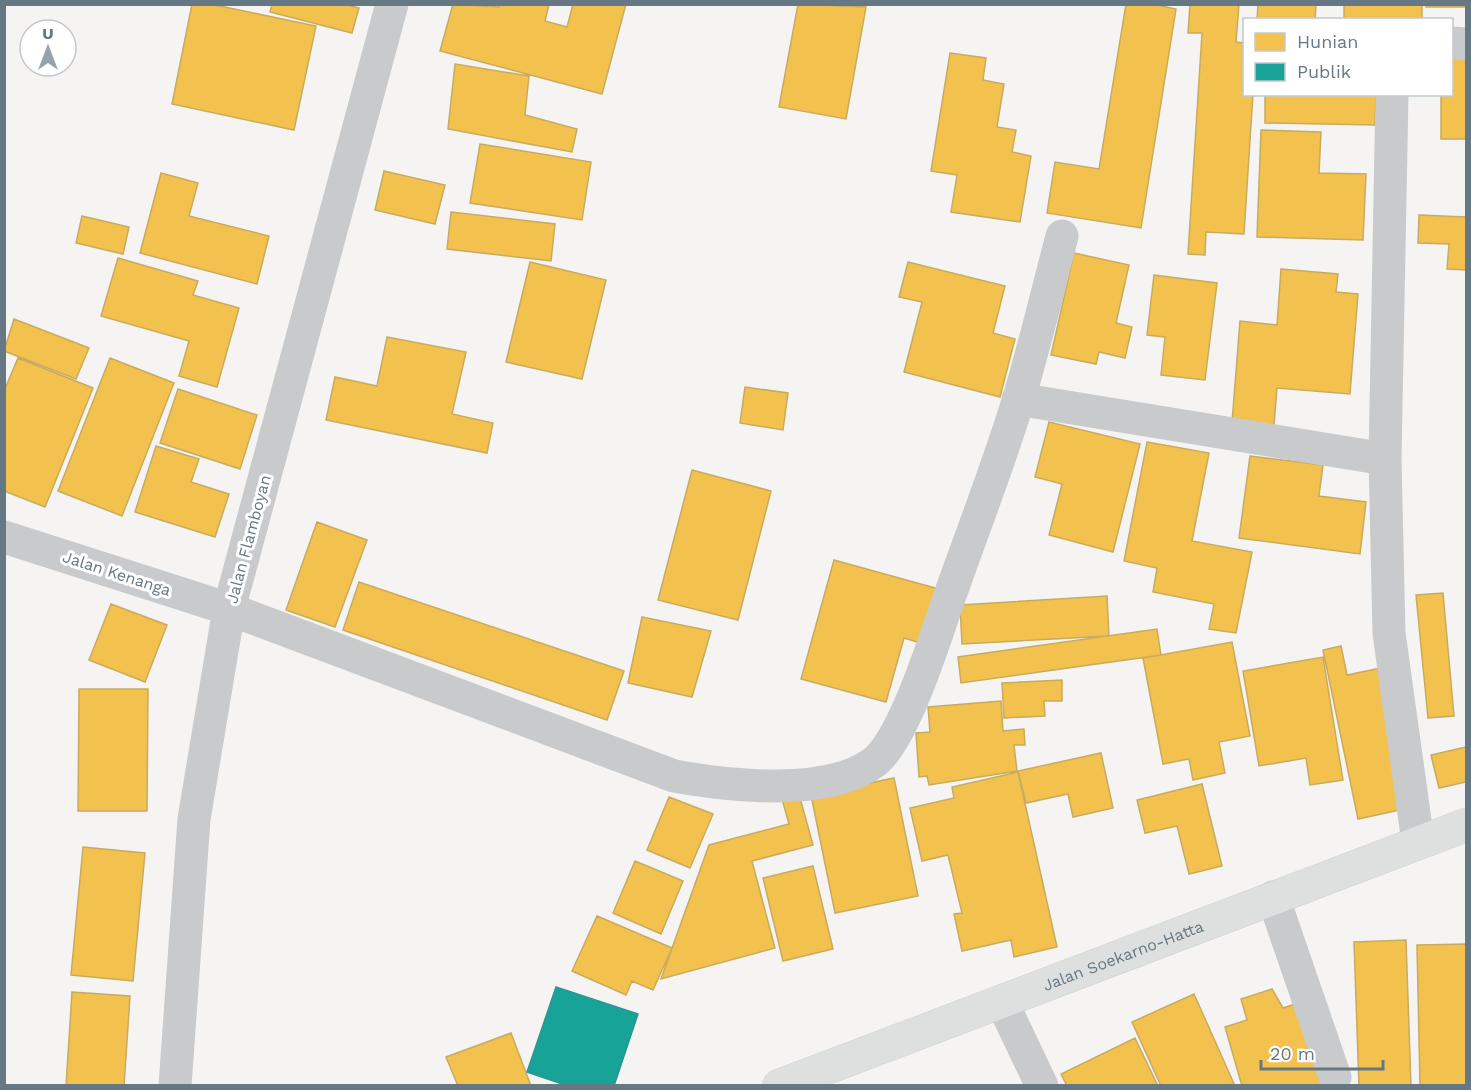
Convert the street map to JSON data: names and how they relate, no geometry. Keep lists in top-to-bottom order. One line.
{"streets":{"main road":["Jalan Soekarno-Hatta"],"street":["Jalan Flamboyan","Jalan Kenanga"]},"crossings":[["Jalan Flamboyan","Jalan Kenanga"]],"legend":["Hunian","Publik"],"scale_bar":"20 m","north":"top"}
